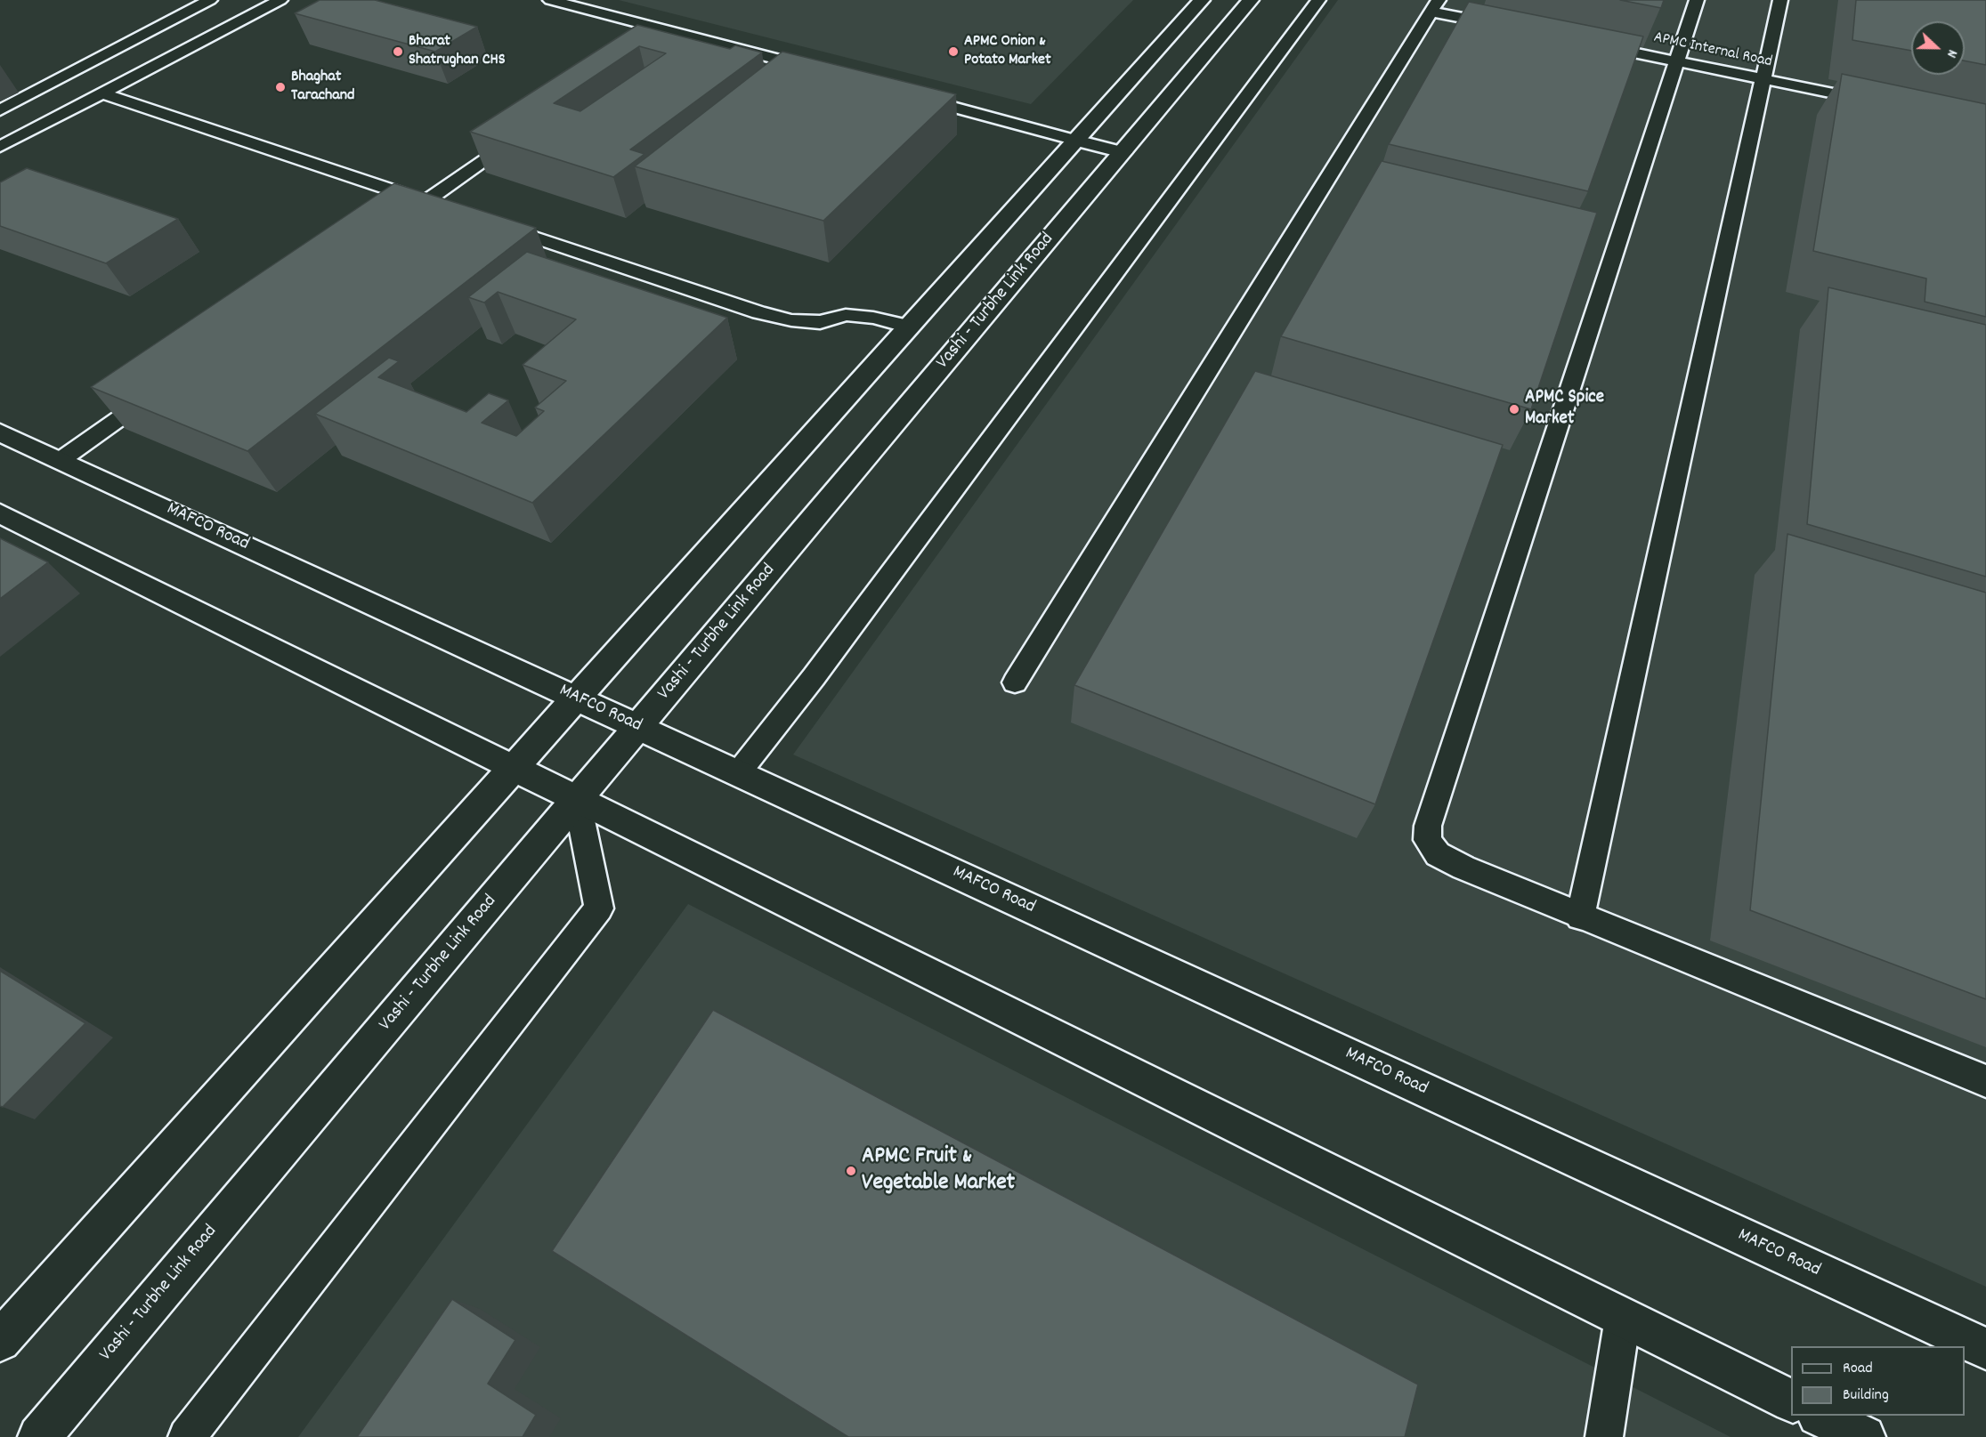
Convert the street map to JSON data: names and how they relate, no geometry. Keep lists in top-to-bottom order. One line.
{"streets":{"main road":["Vashi - Turbhe Link Road","MAFCO Road"],"lane":["APMC Internal Road"]},"crossings":[["Vashi - Turbhe Link Road","MAFCO Road"]],"places":["Bharat Shatrughan CHS","APMC Onion & Potato Market","Bhaghat Tarachand","APMC Spice Market","APMC Fruit & Vegetable Market"],"legend":["Road","Building"],"north":"right"}
